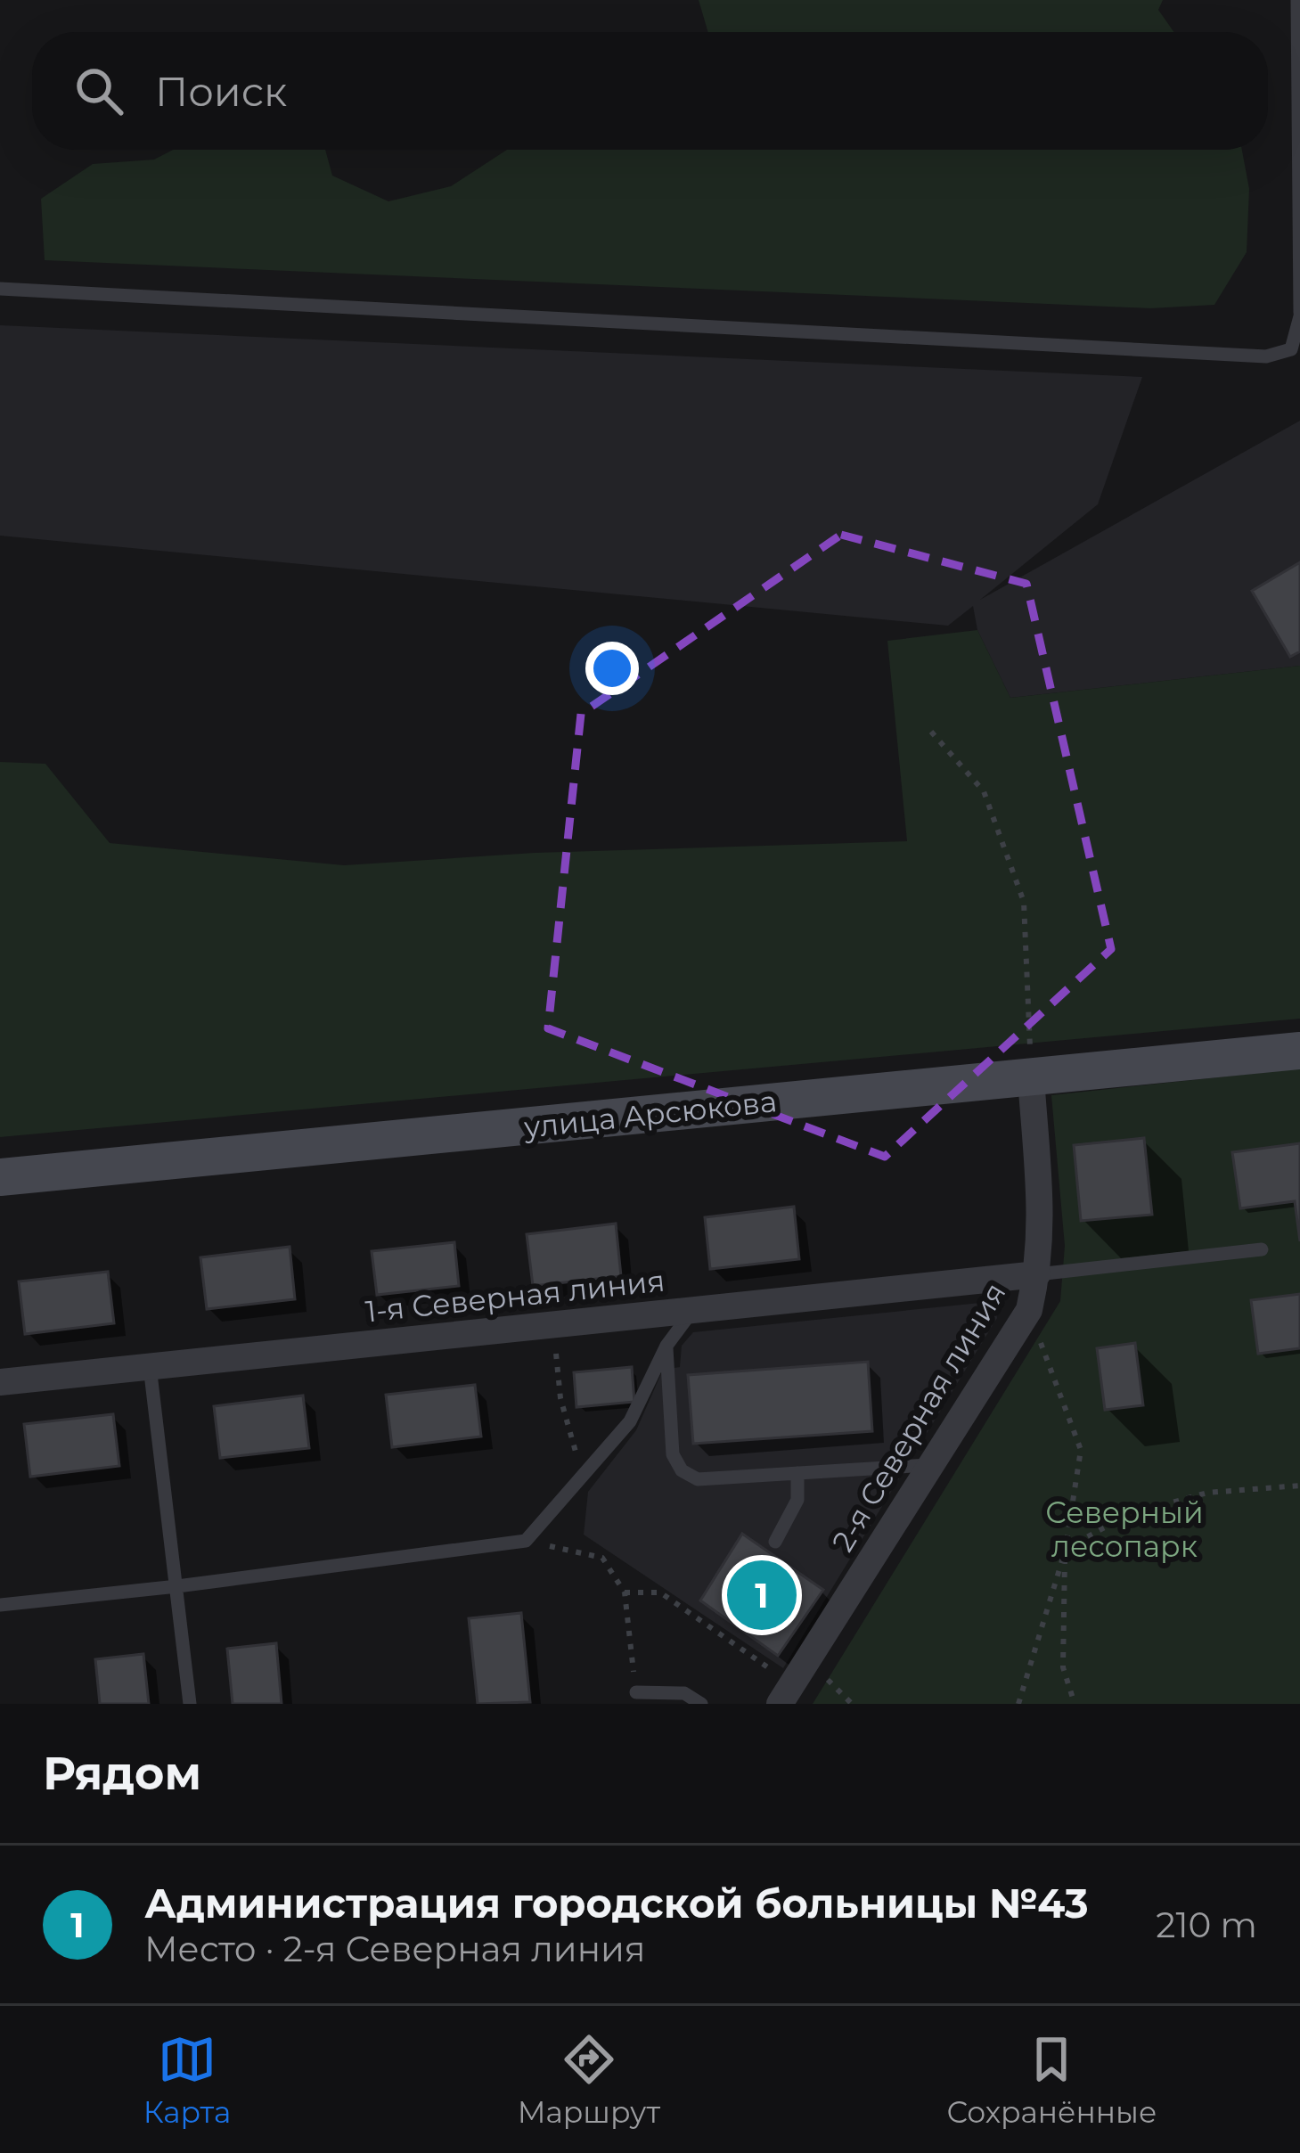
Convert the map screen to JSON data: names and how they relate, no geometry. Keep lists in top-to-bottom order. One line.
{"streets":{"street":["улица Арсюкова","1-я Северная линия","2-я Северная линия"]},"crossings":[["улица Арсюкова","2-я Северная линия"],["1-я Северная линия","2-я Северная линия"]],"parks":["Северный лесопарк"],"page":{"search":"Поиск","pins":"1","heading":"Рядом","list":[{"mark":"1","name":"Администрация городской больницы №43","note":"Место · 2-я Северная линия","value":"210 m"}],"nav":["Карта","Маршрут","Сохранённые"]}}
